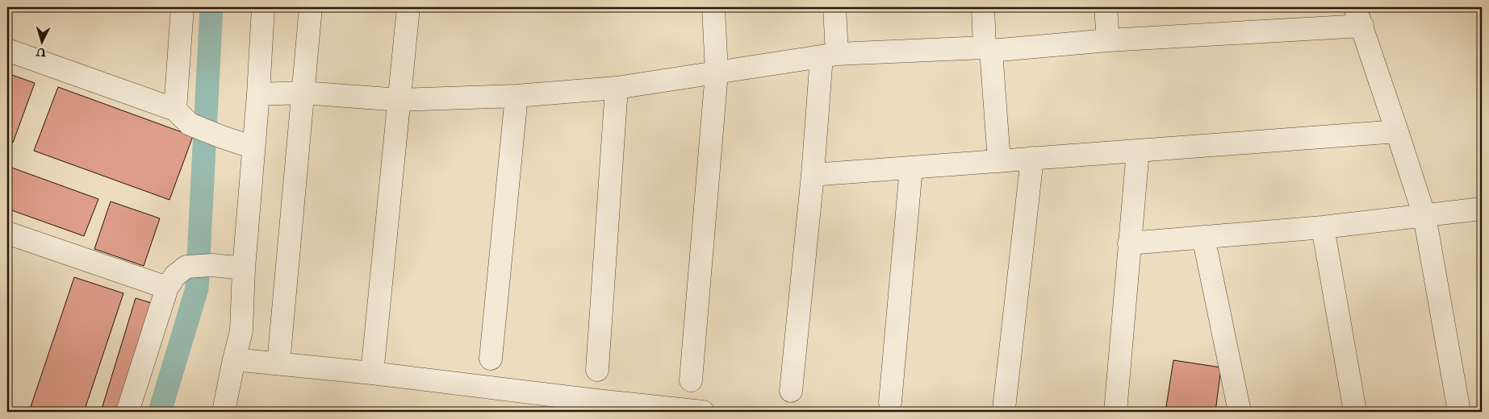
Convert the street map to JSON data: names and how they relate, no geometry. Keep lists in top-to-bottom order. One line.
{"north":"bottom"}
